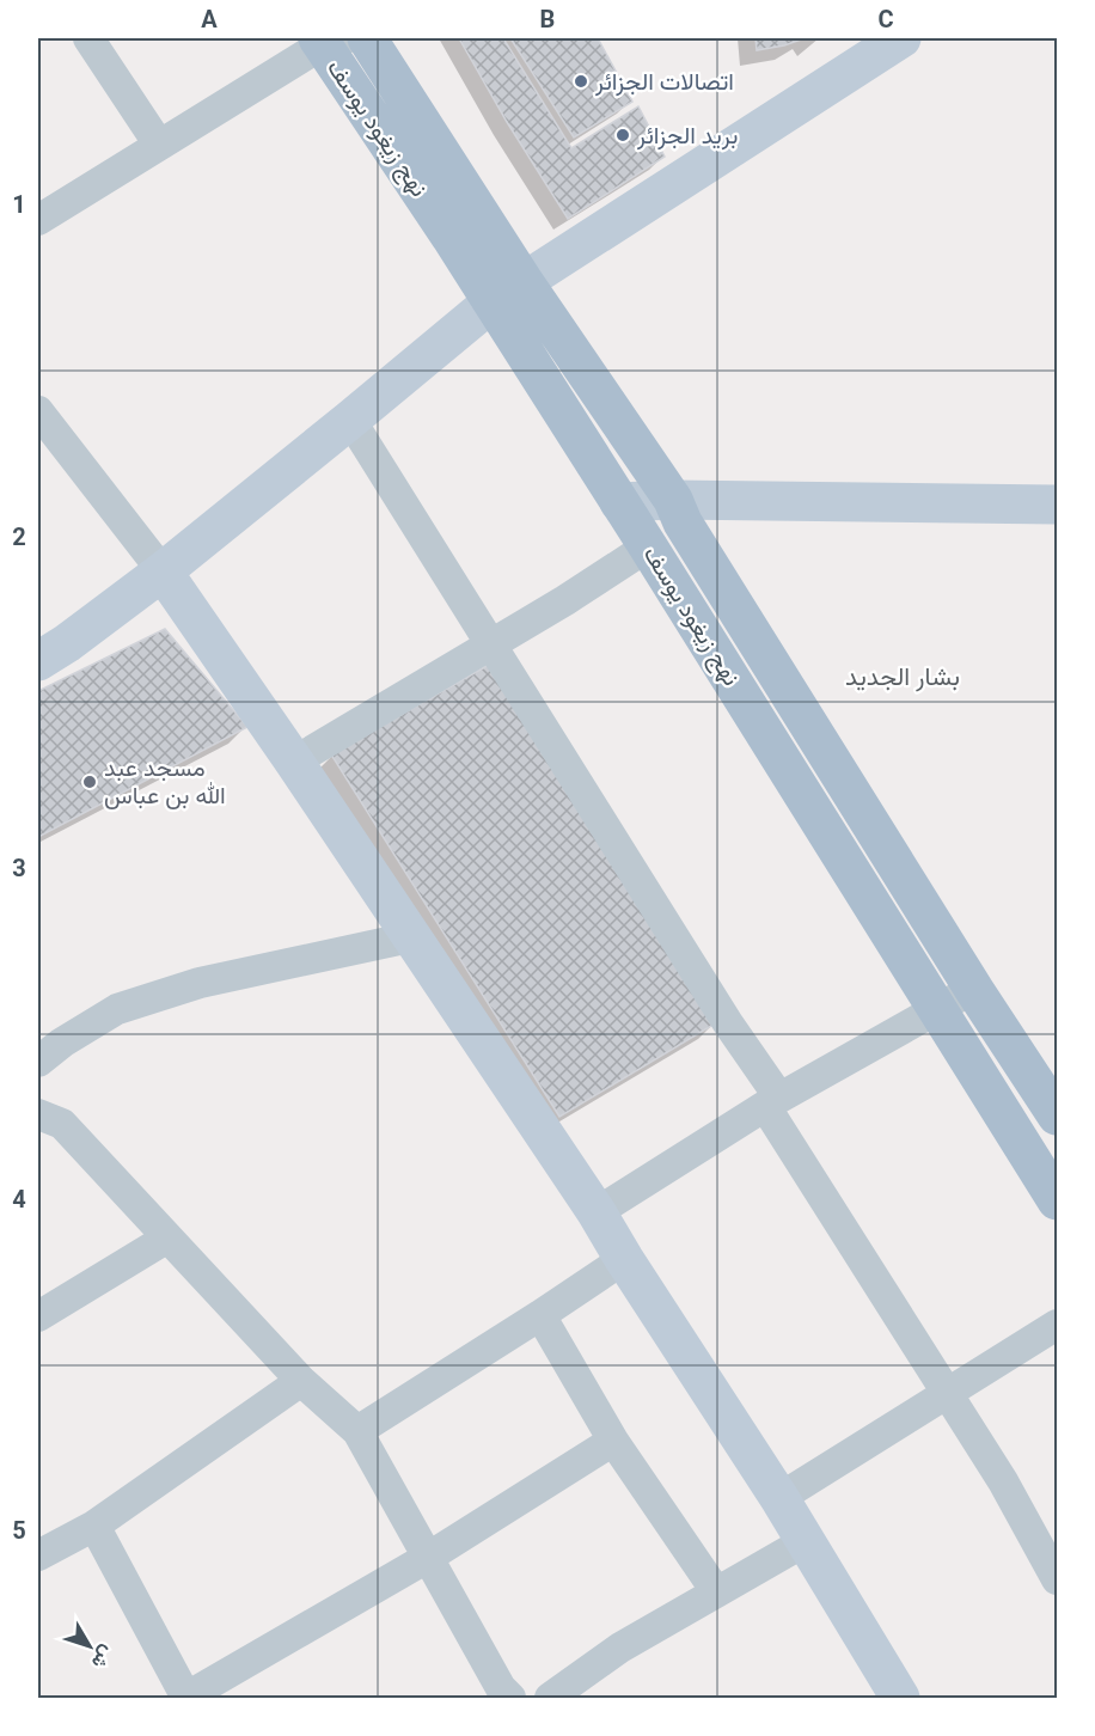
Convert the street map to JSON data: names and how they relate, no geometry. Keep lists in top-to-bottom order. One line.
{"streets":{"main road":["نهج زيغود يوسف"]},"districts":["بشار الجديد"],"places":["اتصالات الجزائر","بريد الجزائر","مسجد عبد الله بن عباس"],"north":"bottom right","grid":{"columns":["A","B","C"],"rows":["1","2","3","4","5"]}}
